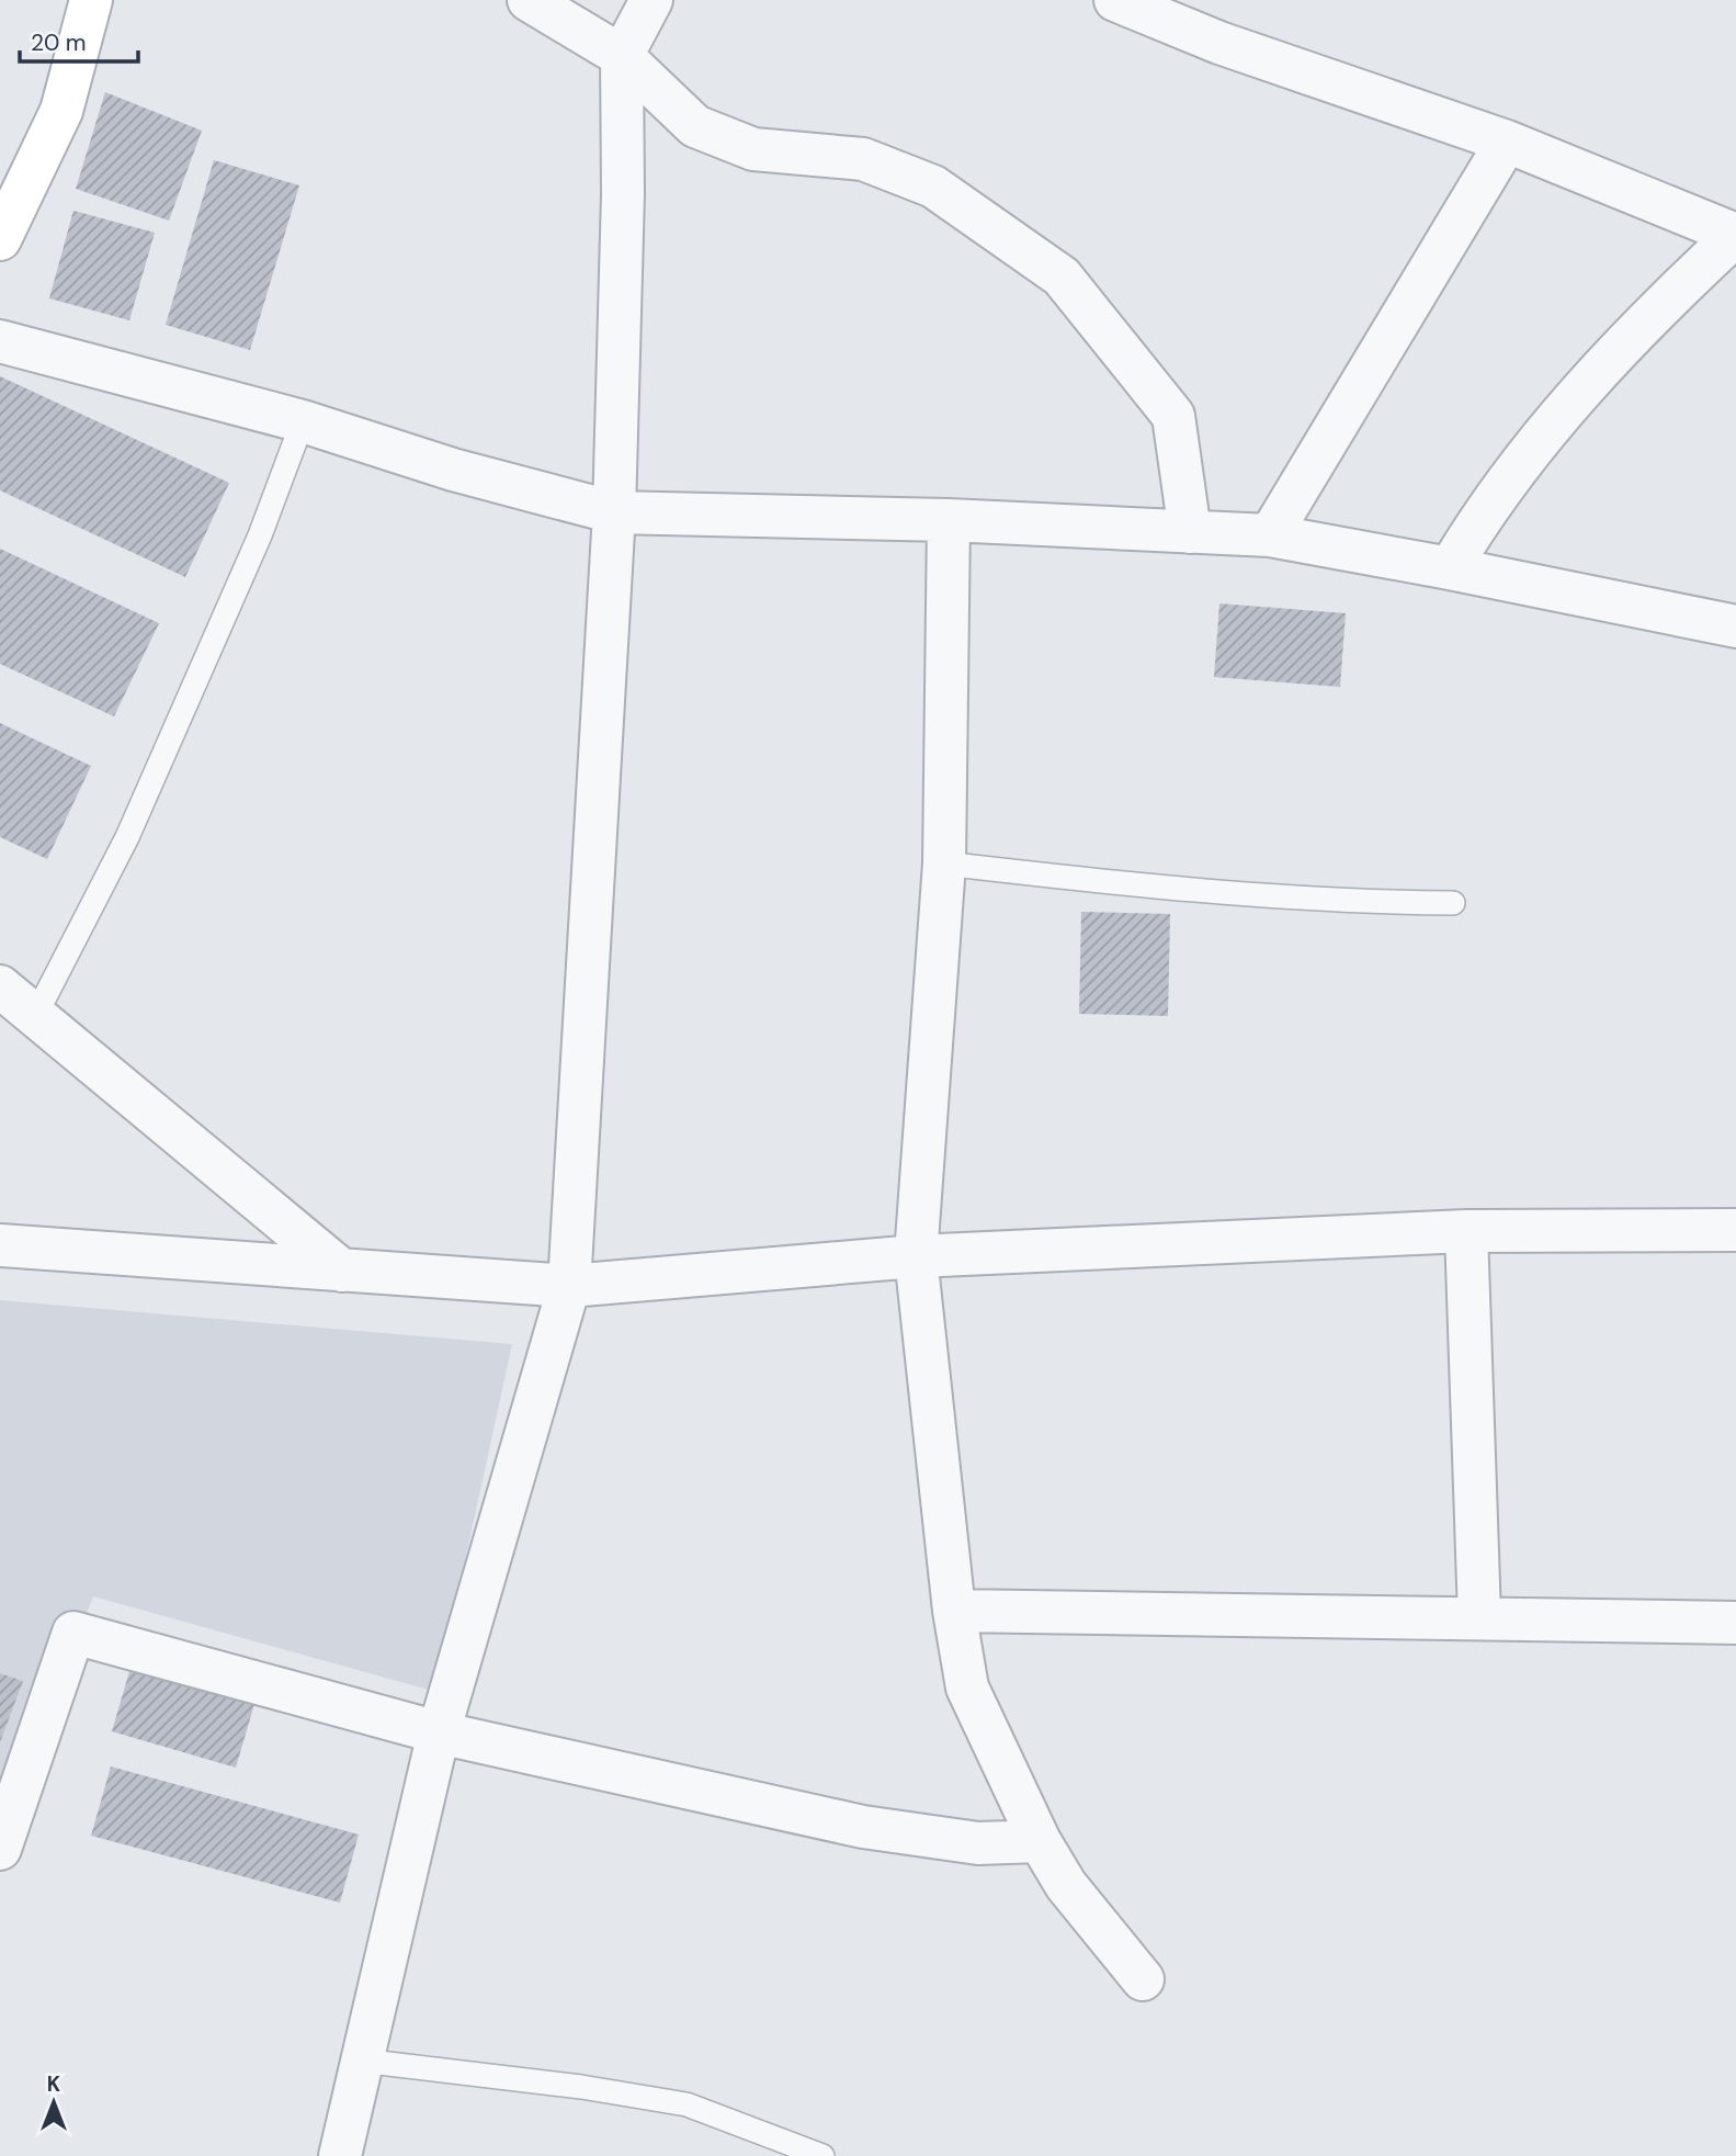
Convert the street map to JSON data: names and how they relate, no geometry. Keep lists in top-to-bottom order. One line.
{"scale_bar":"20 m","north":"top"}
